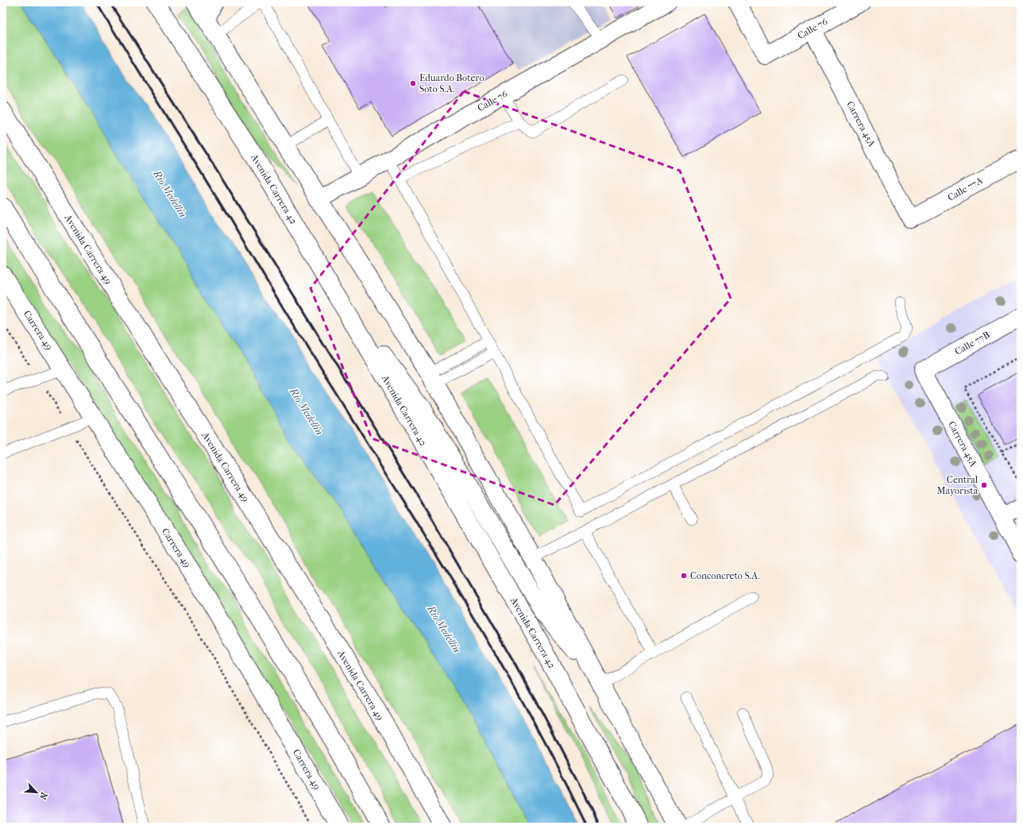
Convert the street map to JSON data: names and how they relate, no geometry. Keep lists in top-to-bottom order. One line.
{"streets":{"main road":["Calle 76","Carrera 45A","Avenida Carrera 42","Calle 77A","Avenida Carrera 49","Carrera 49","Calle 77B"]},"crossings":[["Calle 76","Carrera 45A"],["Carrera 45A","Calle 77A"],["Carrera 45A","Calle 77B"]],"water":["Río Medellín"],"places":["Eduardo Botero Soto S.A.","Central Mayorista","Conconcreto S.A."],"north":"bottom right"}
